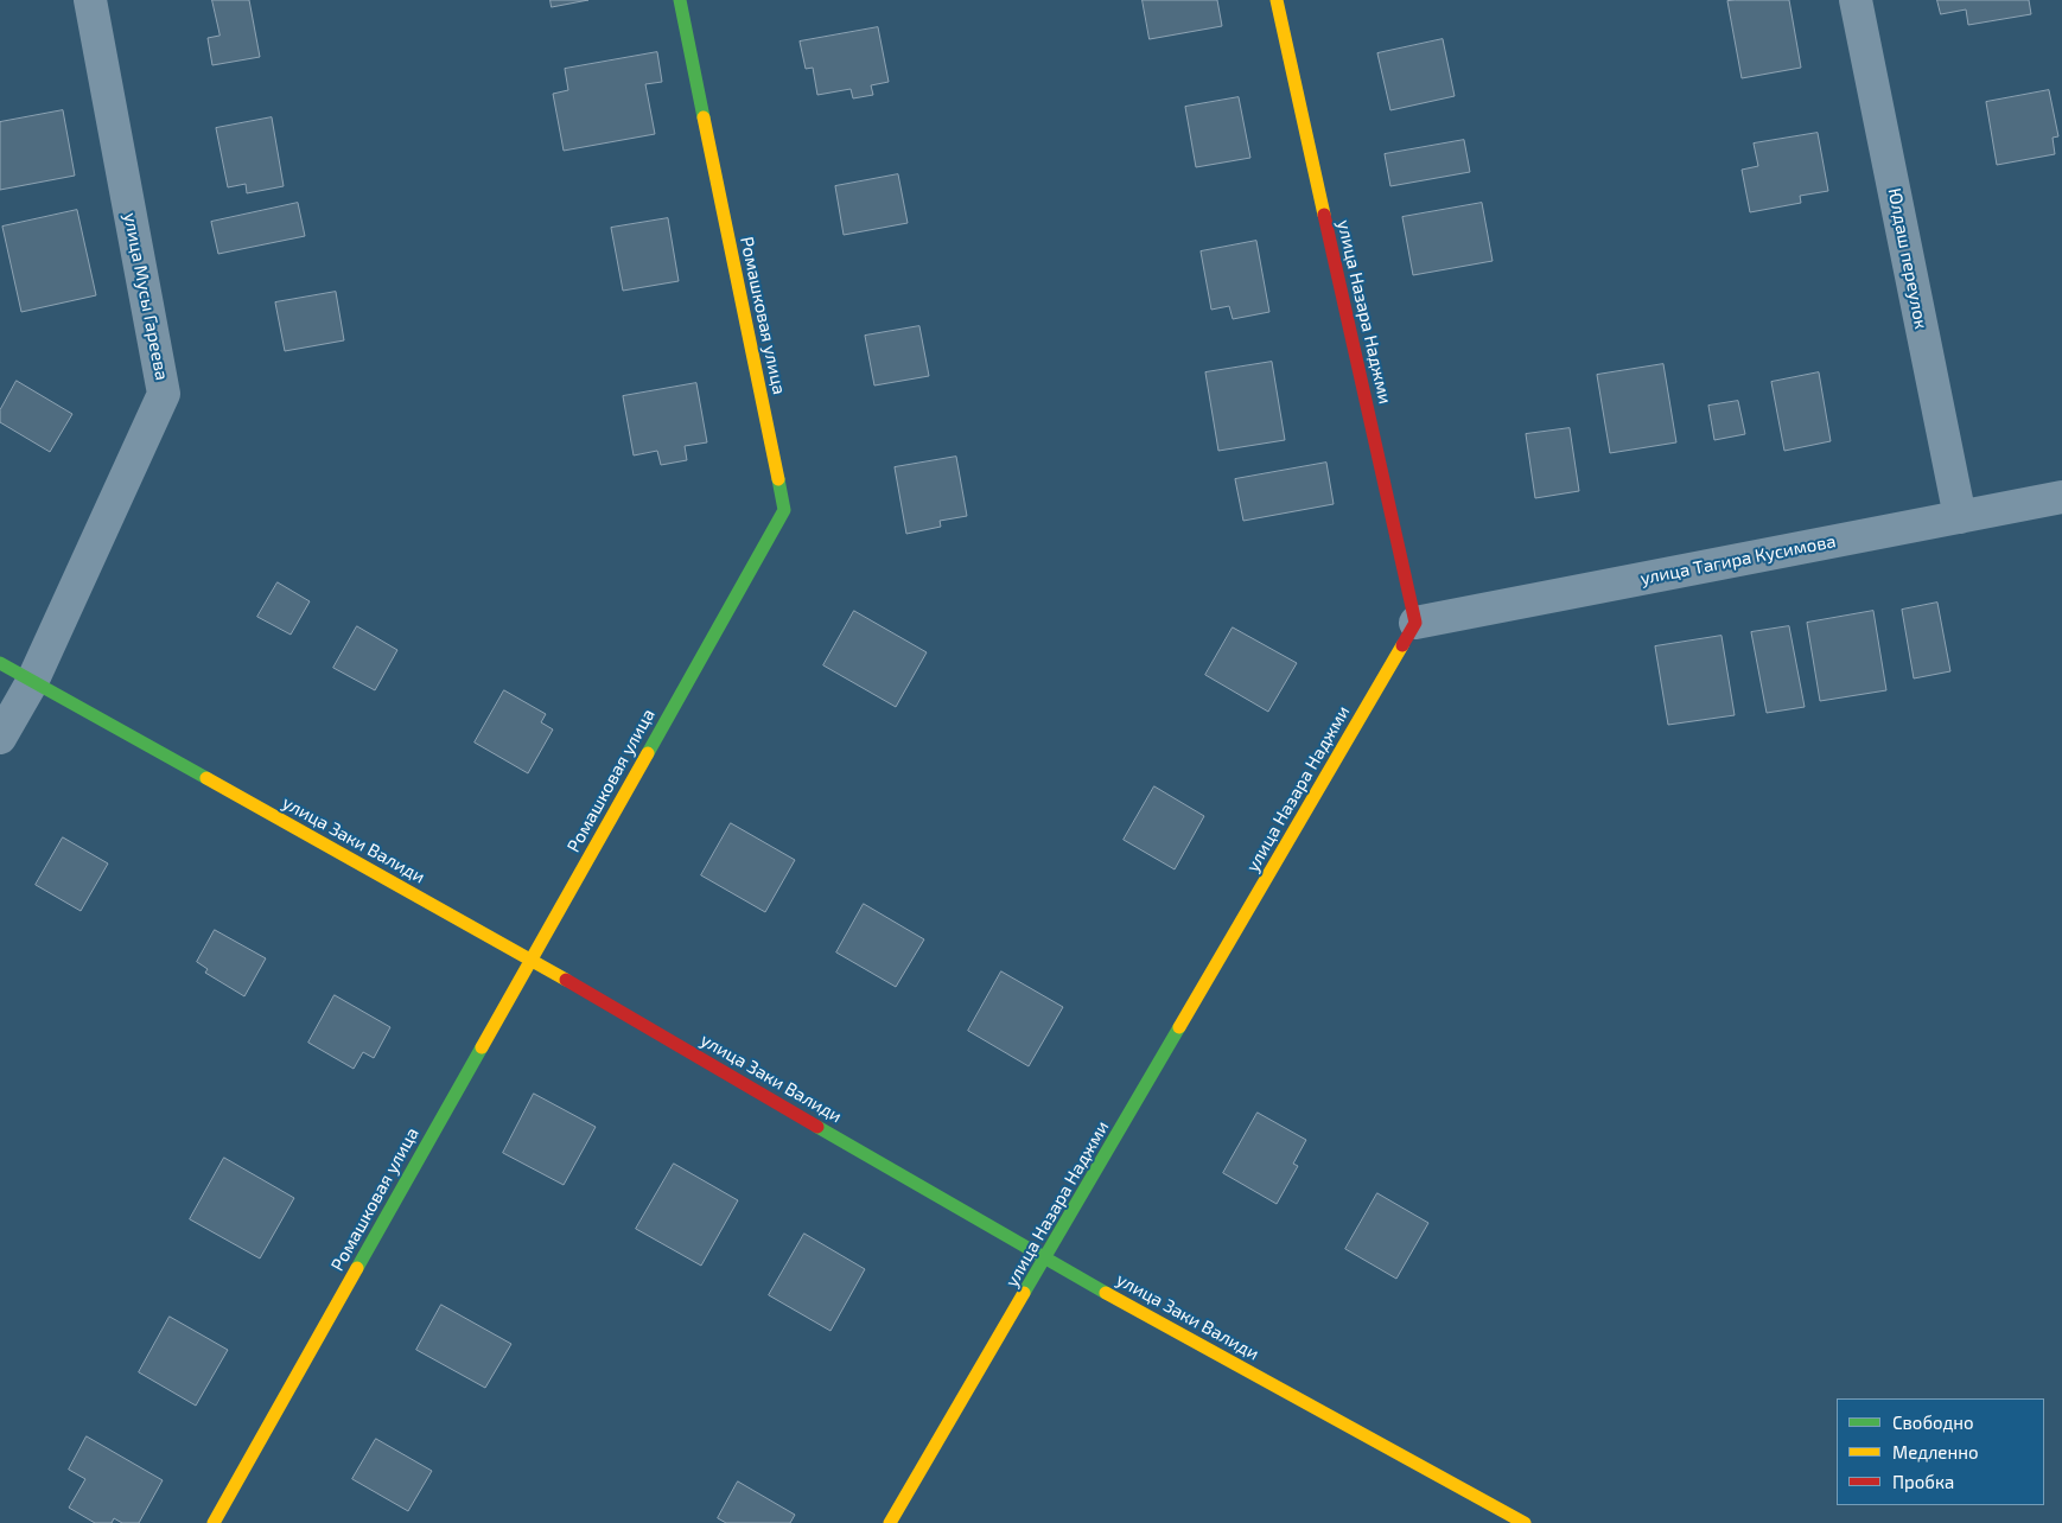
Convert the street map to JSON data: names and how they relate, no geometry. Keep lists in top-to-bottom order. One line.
{"streets":{"street":["Юлдаш переулок","улица Мусы Гареева","улица Назара Наджми","Ромашковая улица","улица Тагира Кусимова","улица Заки Валиди"]},"crossings":[["Юлдаш переулок","улица Тагира Кусимова"],["улица Мусы Гареева","улица Заки Валиди"],["улица Назара Наджми","улица Тагира Кусимова"],["улица Назара Наджми","улица Заки Валиди"],["Ромашковая улица","улица Заки Валиди"]],"legend":["Свободно","Медленно","Пробка"]}
